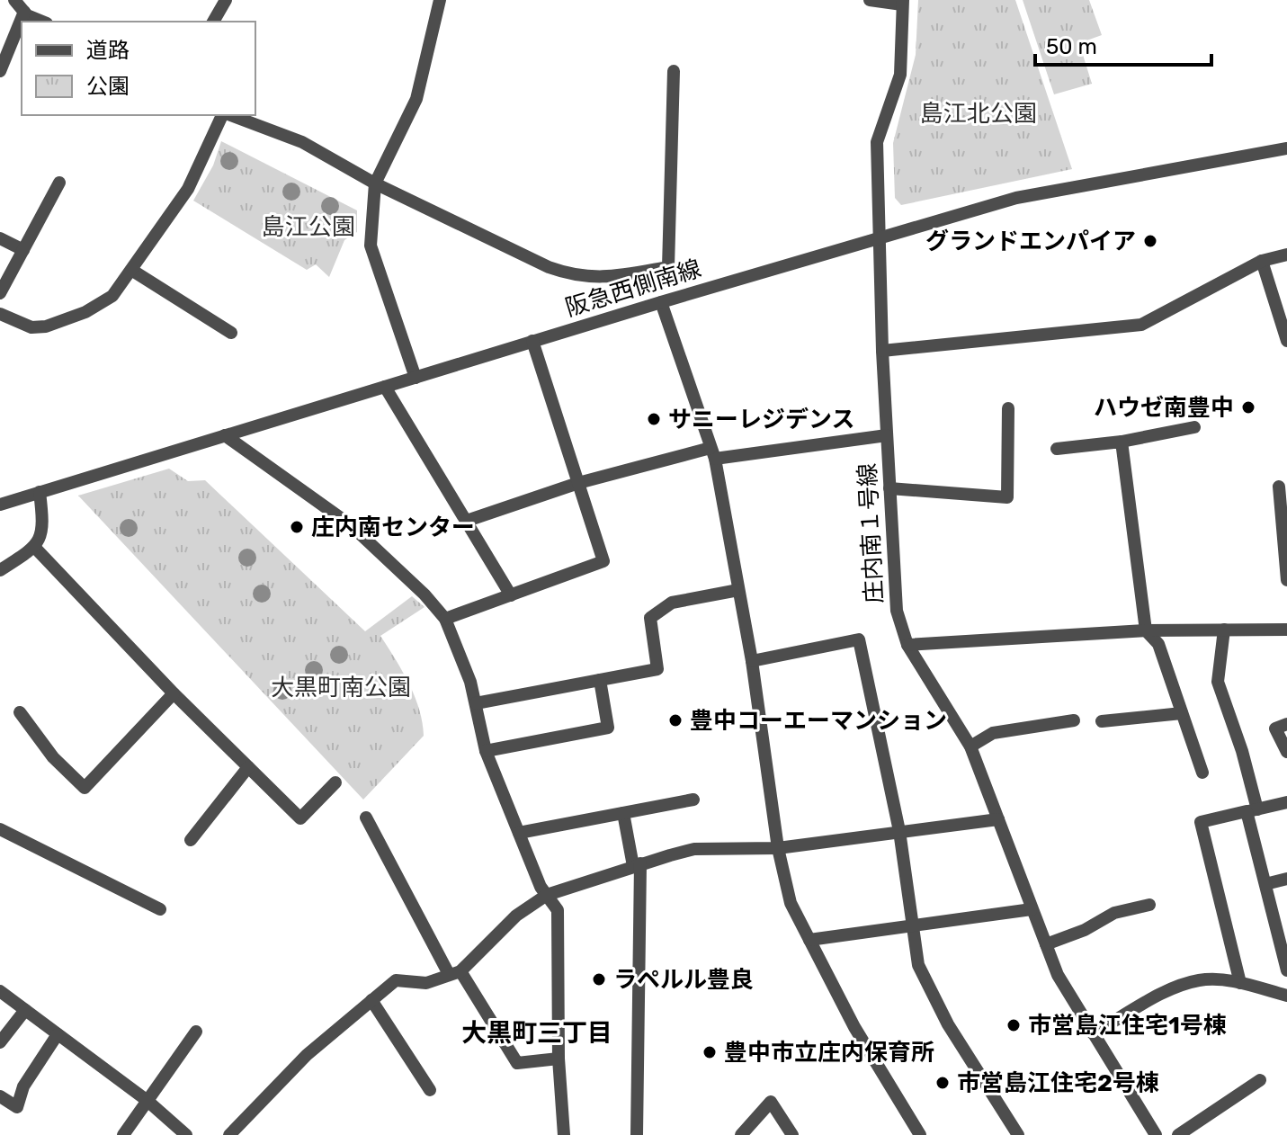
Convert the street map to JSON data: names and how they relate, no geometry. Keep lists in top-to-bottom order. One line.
{"streets":{"street":["阪急西側南線","庄内南１号線"]},"crossings":[["阪急西側南線","庄内南１号線"]],"districts":["大黒町三丁目"],"parks":["島江北公園","島江公園","大黒町南公園"],"places":["グランドエンパイア","ハウゼ南豊中","サニーレジデンス","庄内南センター","豊中コーエーマンション","ラペルル豊良","市営島江住宅1号棟","豊中市立庄内保育所","市営島江住宅2号棟"],"legend":["道路","公園"],"scale_bar":"50 m"}
